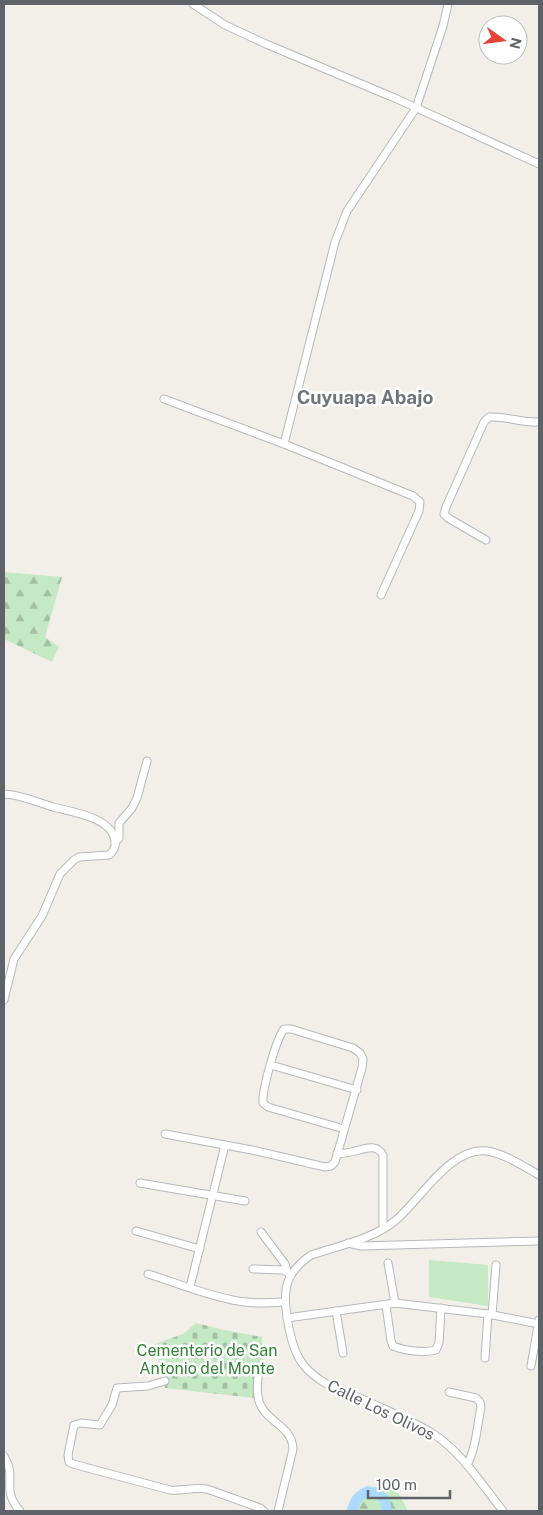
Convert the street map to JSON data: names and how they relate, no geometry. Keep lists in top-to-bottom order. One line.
{"streets":{"street":["Calle Los Olivos"]},"districts":["Cuyuapa Abajo"],"parks":["Cementerio de San Antonio del Monte"],"scale_bar":"100 m","north":"right"}
